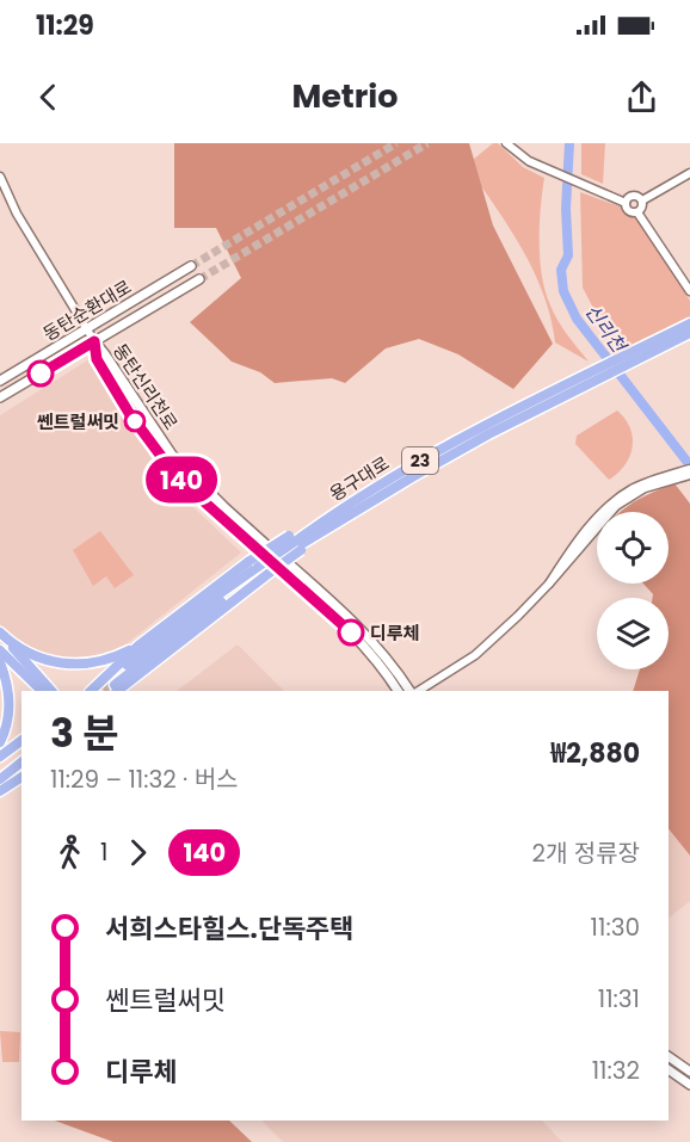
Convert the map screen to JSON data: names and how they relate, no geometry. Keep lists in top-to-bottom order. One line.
{"streets":{"highway":["23","용구대로"],"main road":["동탄순환대로","동탄신리천로"]},"crossings":[["동탄순환대로","동탄신리천로"]],"water":["신리천"],"places":["쎈트럴써밋","디루체"],"lines":["bus line 140"],"page":{"status":"11:29","header":"Metrio","on_map":"140","heading":["3 분","11:29 – 11:32 · 버스","₩2,880"],"legs":["1","140","2개 정류장"],"list":[{"name":"서희스타힐스.단독주택","value":"11:30"},{"name":"쎈트럴써밋","value":"11:31"},{"name":"디루체","value":"11:32"}]}}
